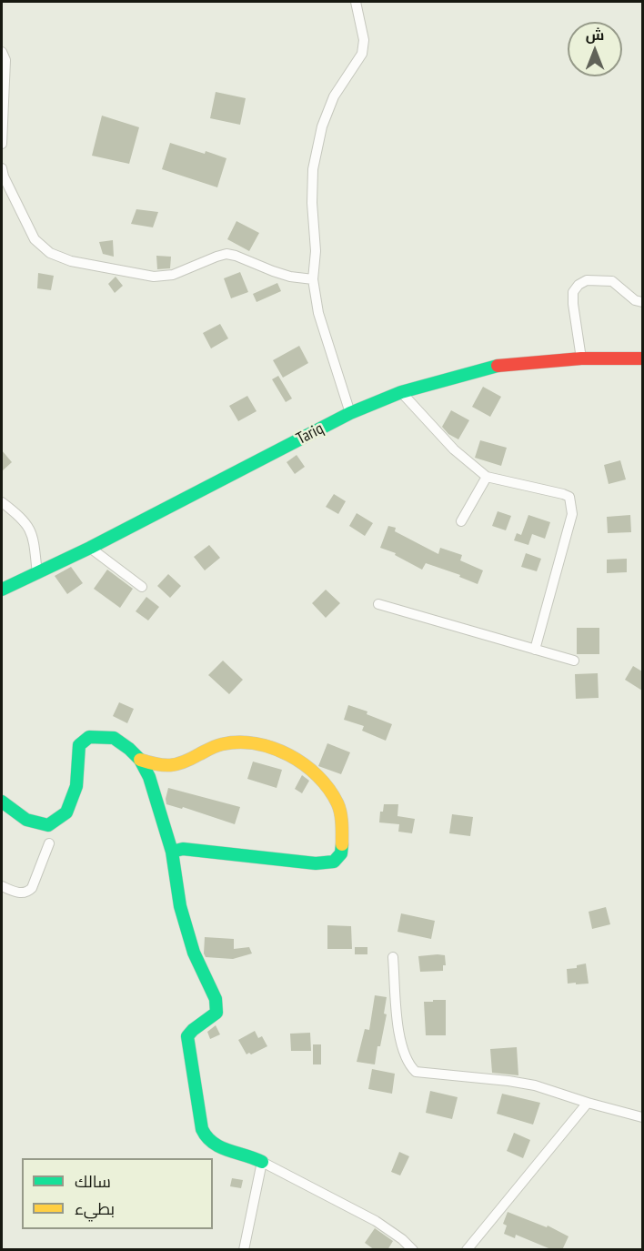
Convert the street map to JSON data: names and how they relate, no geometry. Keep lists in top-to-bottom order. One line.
{"streets":{"street":["Tariq"]},"legend":["سالك","بطيء"],"north":"top"}
